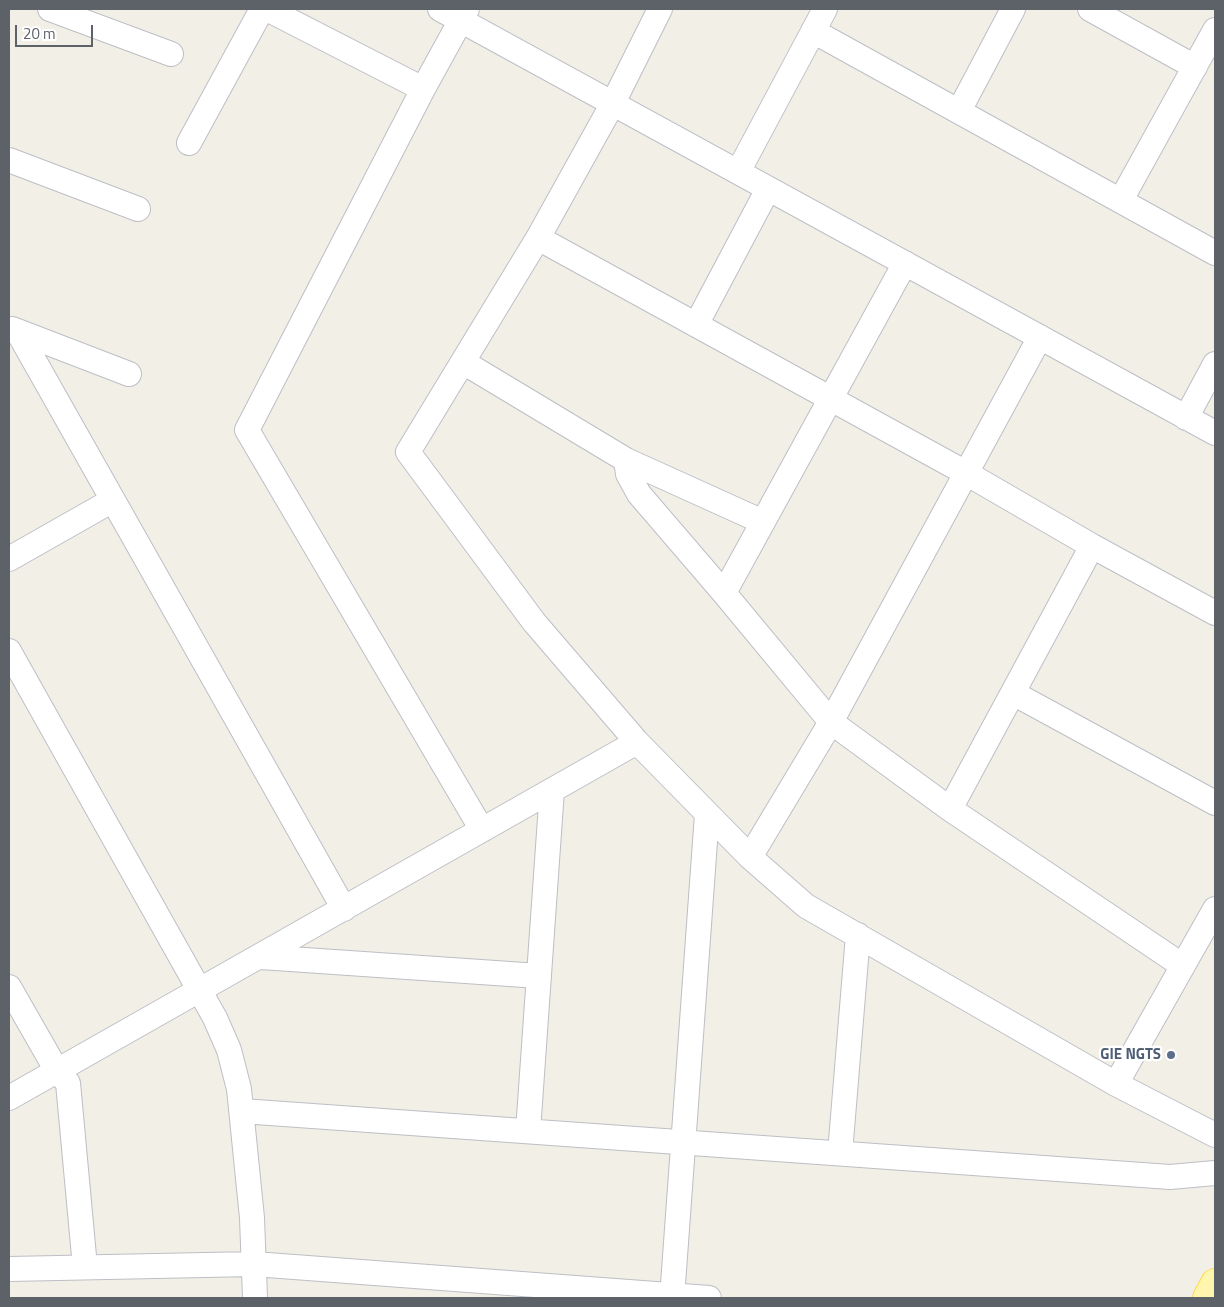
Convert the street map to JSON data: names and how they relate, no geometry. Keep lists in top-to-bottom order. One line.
{"places":["GIE NGTS"],"scale_bar":"20 m"}
